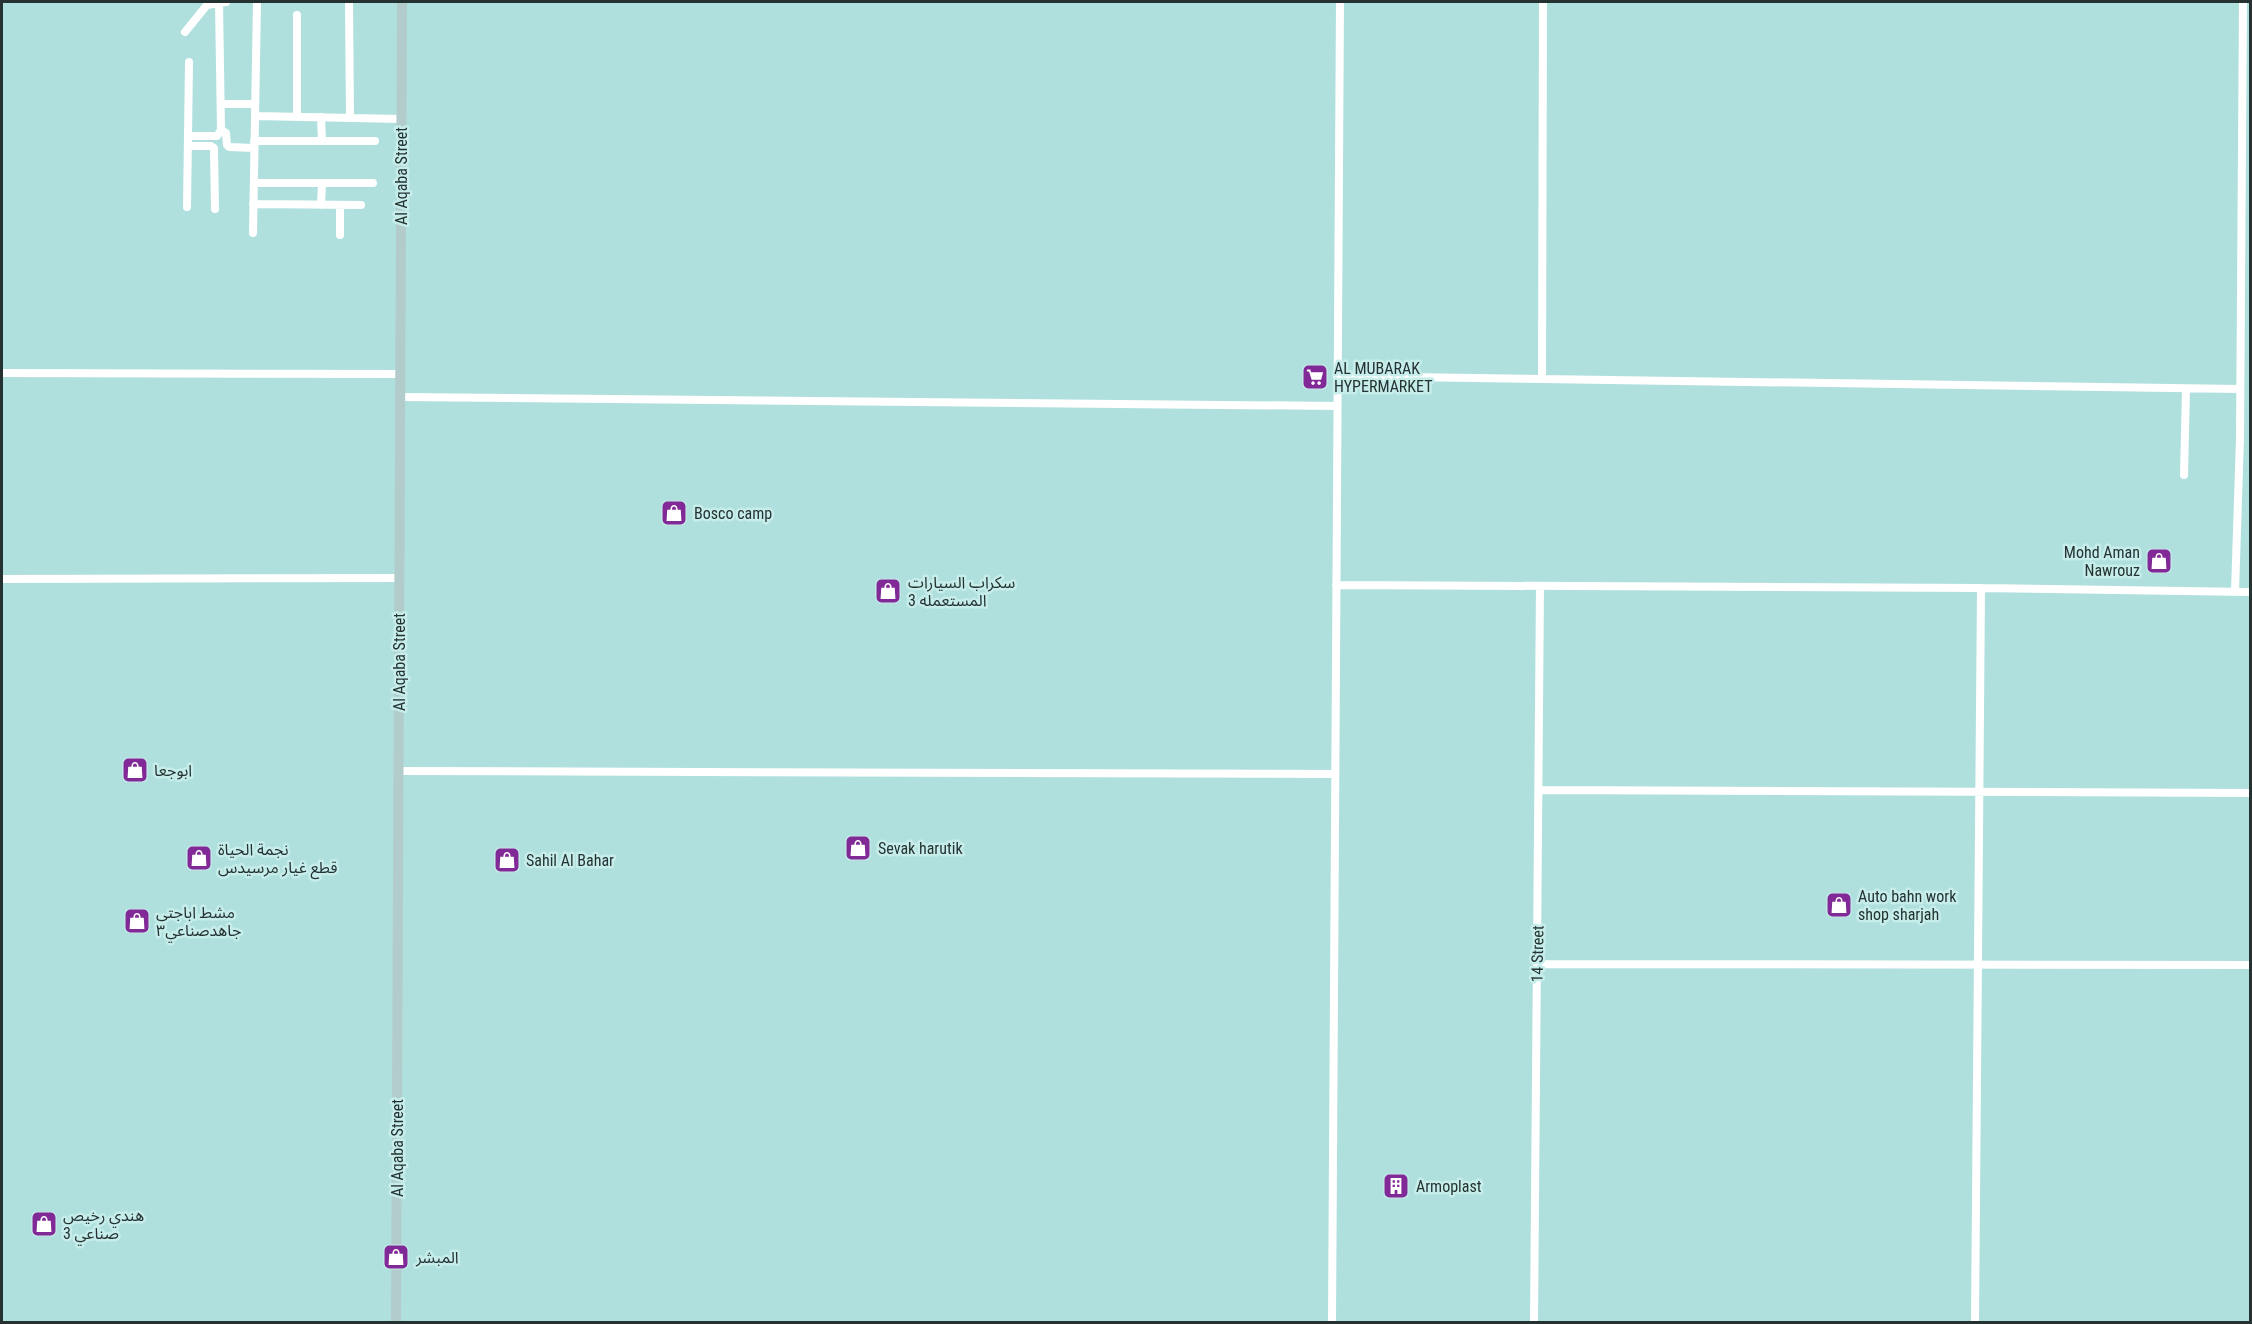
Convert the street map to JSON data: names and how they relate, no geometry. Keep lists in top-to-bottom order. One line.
{"streets":{"street":["Al Aqaba Street","14 Street"]},"places":{"supermarket":["AL MUBARAK HYPERMARKET"],"shop":["Bosco camp","Mohd Aman Nawrouz","سكراب السيارات المستعمله 3","ابوجعا","Sevak harutik","نجمة الحياة قطع غيار مرسيدس","Sahil Al Bahar","Auto bahn work shop sharjah","مشط اباجتي جاهدصناعي٣","هندي رخيص صناعي 3","المبشر"],"building":["Armoplast"]}}
